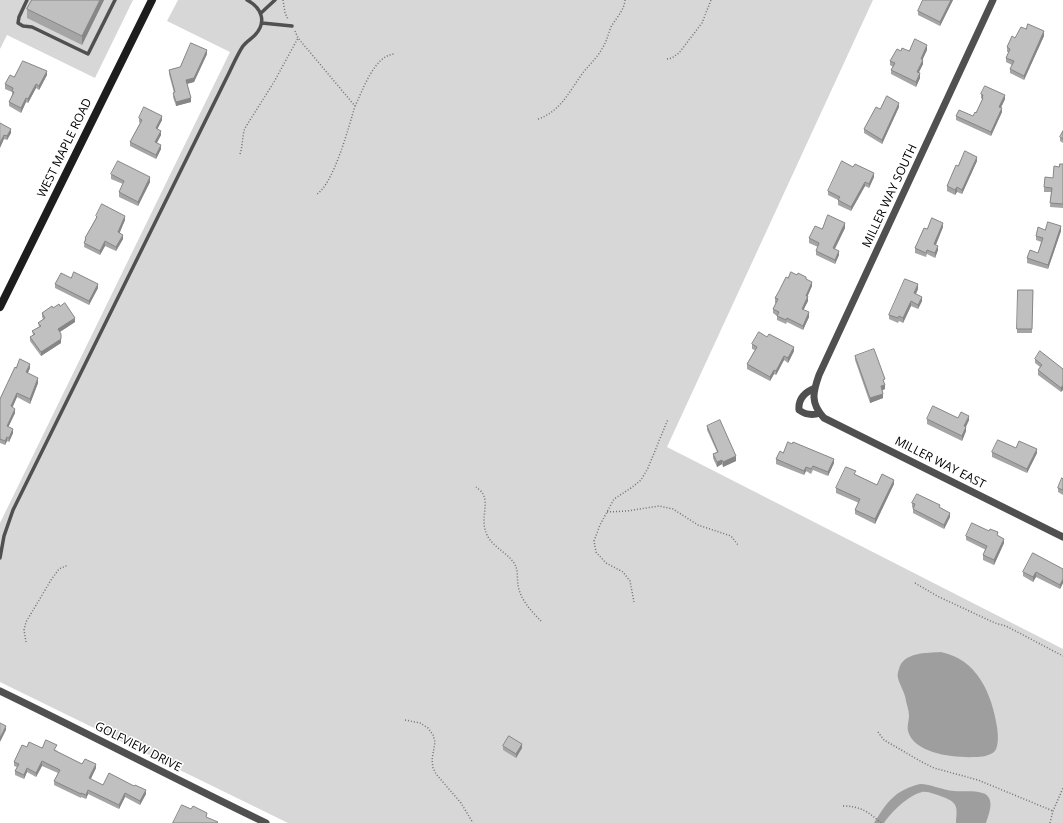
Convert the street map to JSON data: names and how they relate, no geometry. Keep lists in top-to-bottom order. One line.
{"streets":{"main road":["WEST MAPLE ROAD"],"street":["MILLER WAY SOUTH","MILLER WAY EAST","GOLFVIEW DRIVE"]},"crossings":[["MILLER WAY SOUTH","MILLER WAY EAST"]]}
